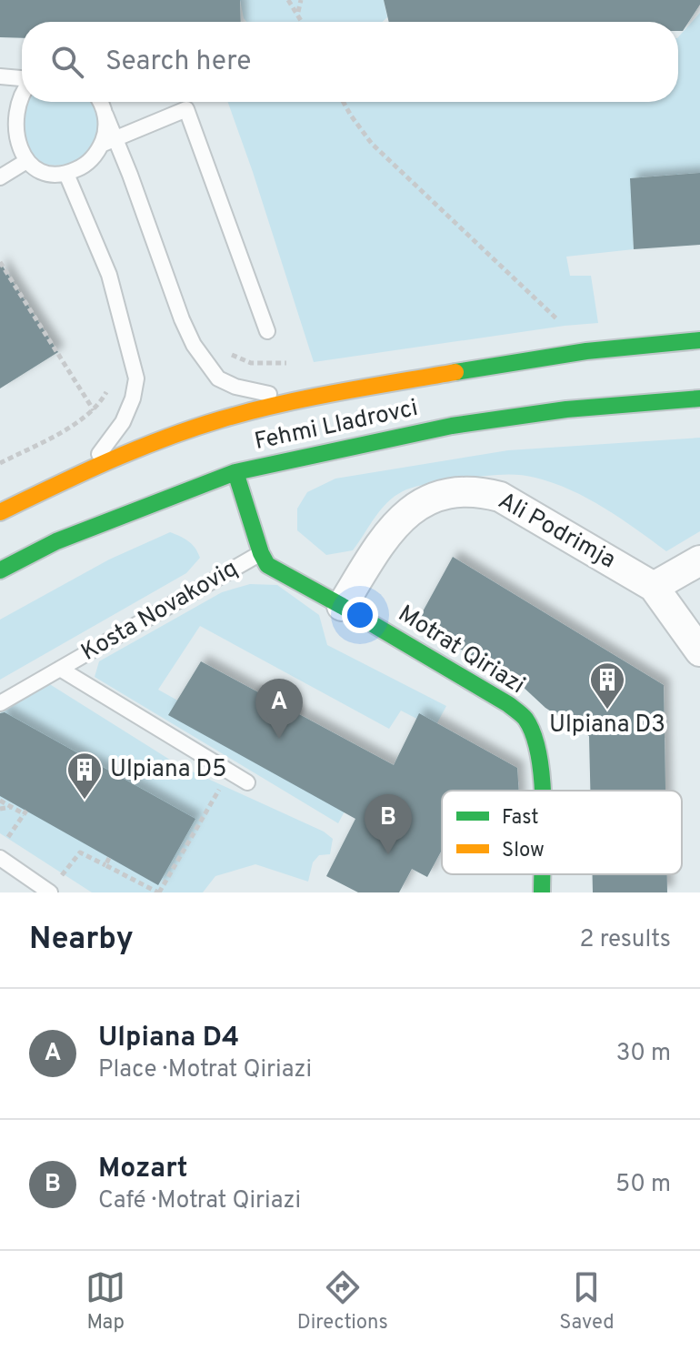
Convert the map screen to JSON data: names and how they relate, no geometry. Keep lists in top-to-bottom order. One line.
{"streets":{"main road":["Fehmi Lladrovci","Motrat Qiriazi"],"street":["Ali Podrimja"],"lane":["Kosta Novakoviq"]},"crossings":[["Ali Podrimja","Motrat Qiriazi"],["Kosta Novakoviq","Motrat Qiriazi"]],"places":{"building":["Ulpiana D3","Ulpiana D5"]},"legend":["Fast","Slow"],"page":{"search":"Search here","pins":["A","B"],"heading":["Nearby","2 results"],"list":[{"mark":"A","name":"Ulpiana D4","note":"Place · Motrat Qiriazi","value":"30 m"},{"mark":"B","name":"Mozart","note":"Café · Motrat Qiriazi","value":"50 m"}],"nav":["Map","Directions","Saved"]}}
